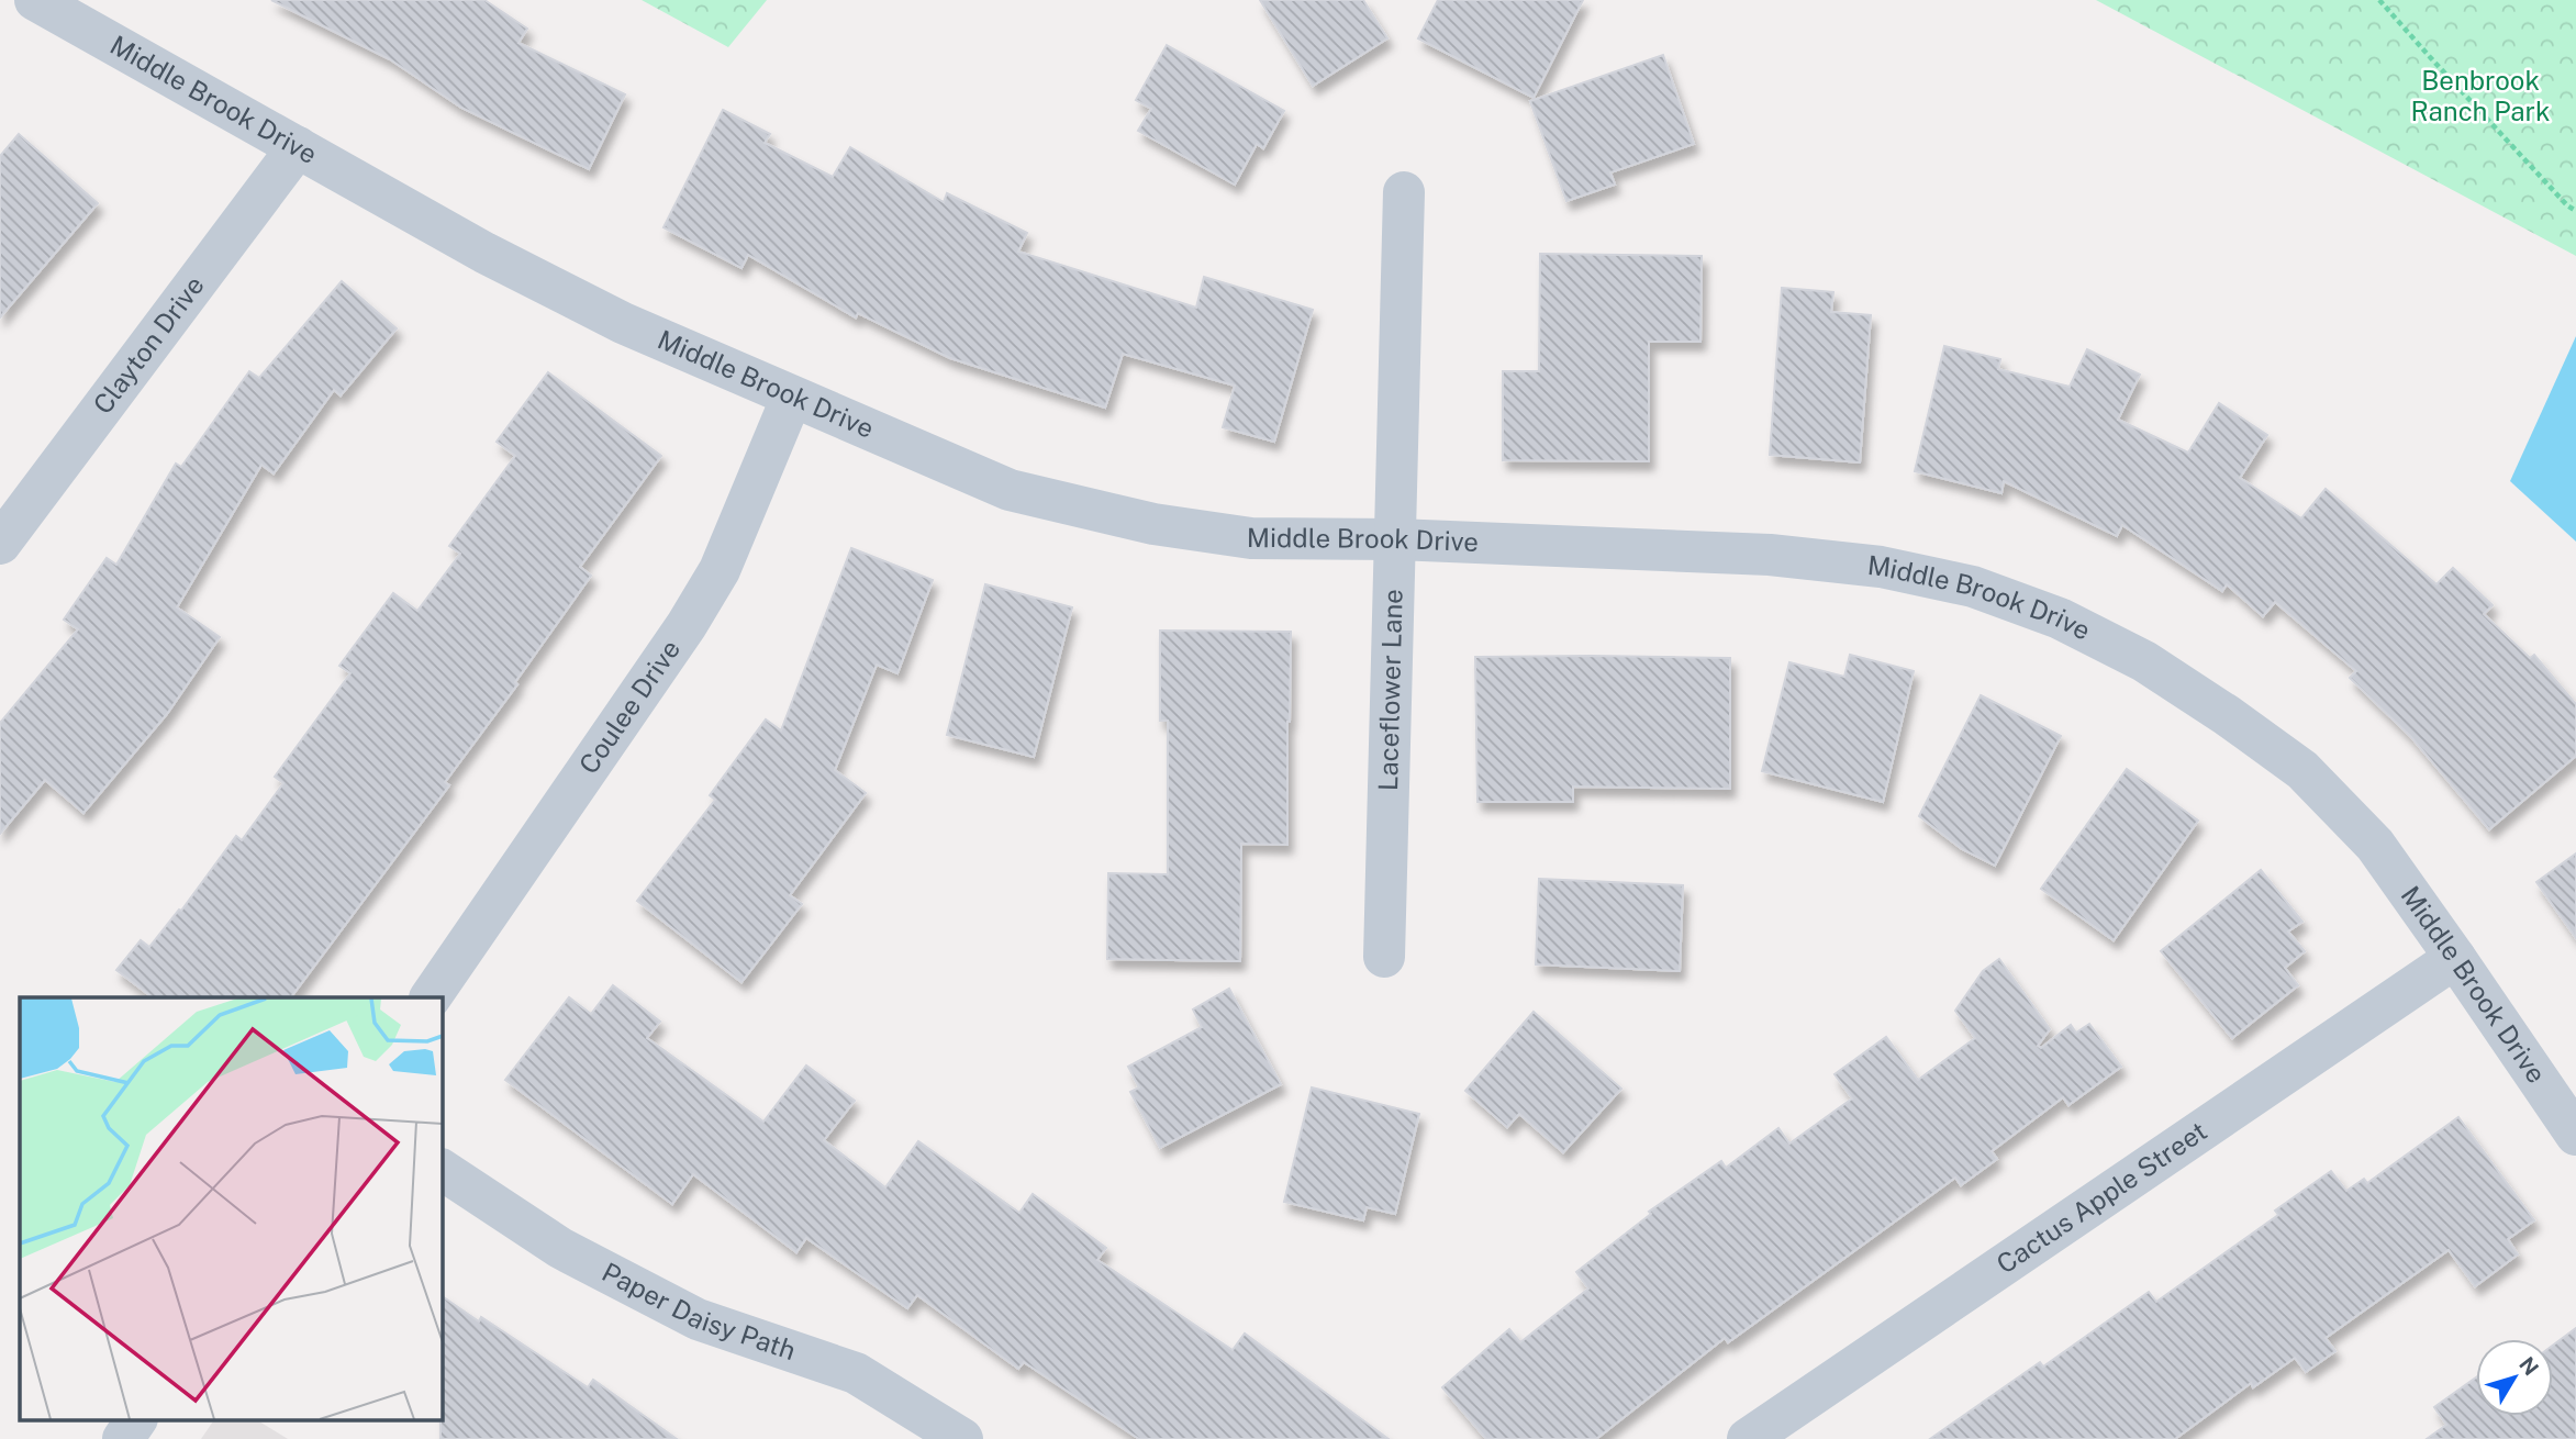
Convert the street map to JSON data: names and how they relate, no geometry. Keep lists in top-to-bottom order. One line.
{"streets":{"street":["Middle Brook Drive","Clayton Drive","Laceflower Lane","Coulee Drive","Cactus Apple Street","Paper Daisy Path"]},"crossings":[["Middle Brook Drive","Clayton Drive"],["Middle Brook Drive","Laceflower Lane"],["Middle Brook Drive","Coulee Drive"],["Middle Brook Drive","Cactus Apple Street"]],"parks":["Benbrook Ranch Park"],"north":"top right"}
